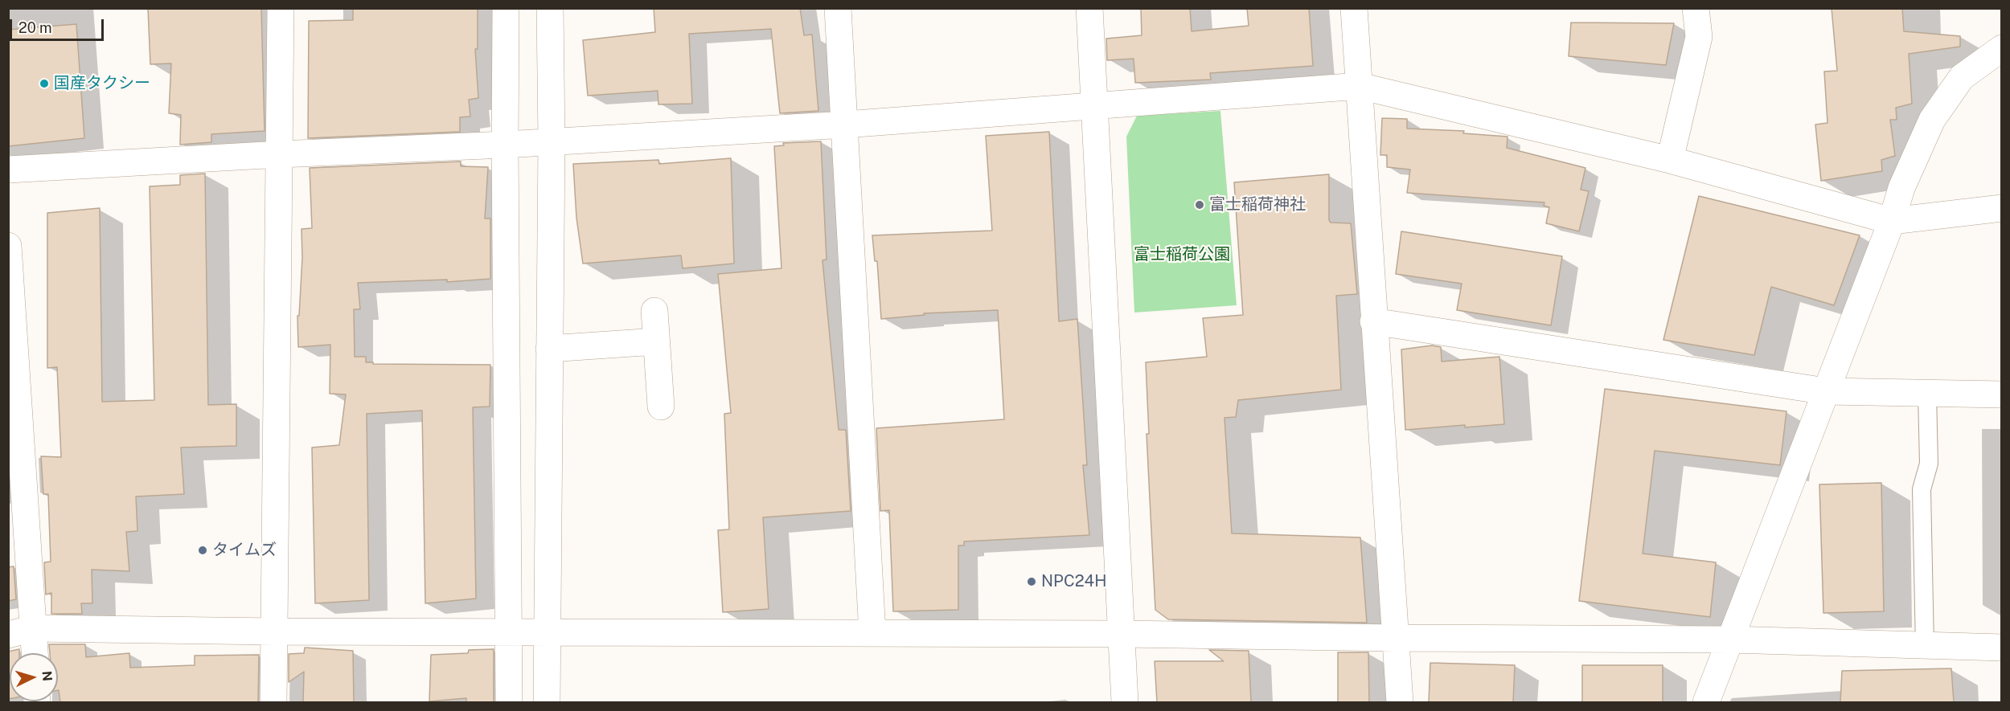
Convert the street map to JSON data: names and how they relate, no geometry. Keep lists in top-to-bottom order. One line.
{"parks":["富士稲荷公園"],"places":["国産タクシー","富士稲荷神社","タイムズ","NPC24H"],"scale_bar":"20 m","north":"right"}
